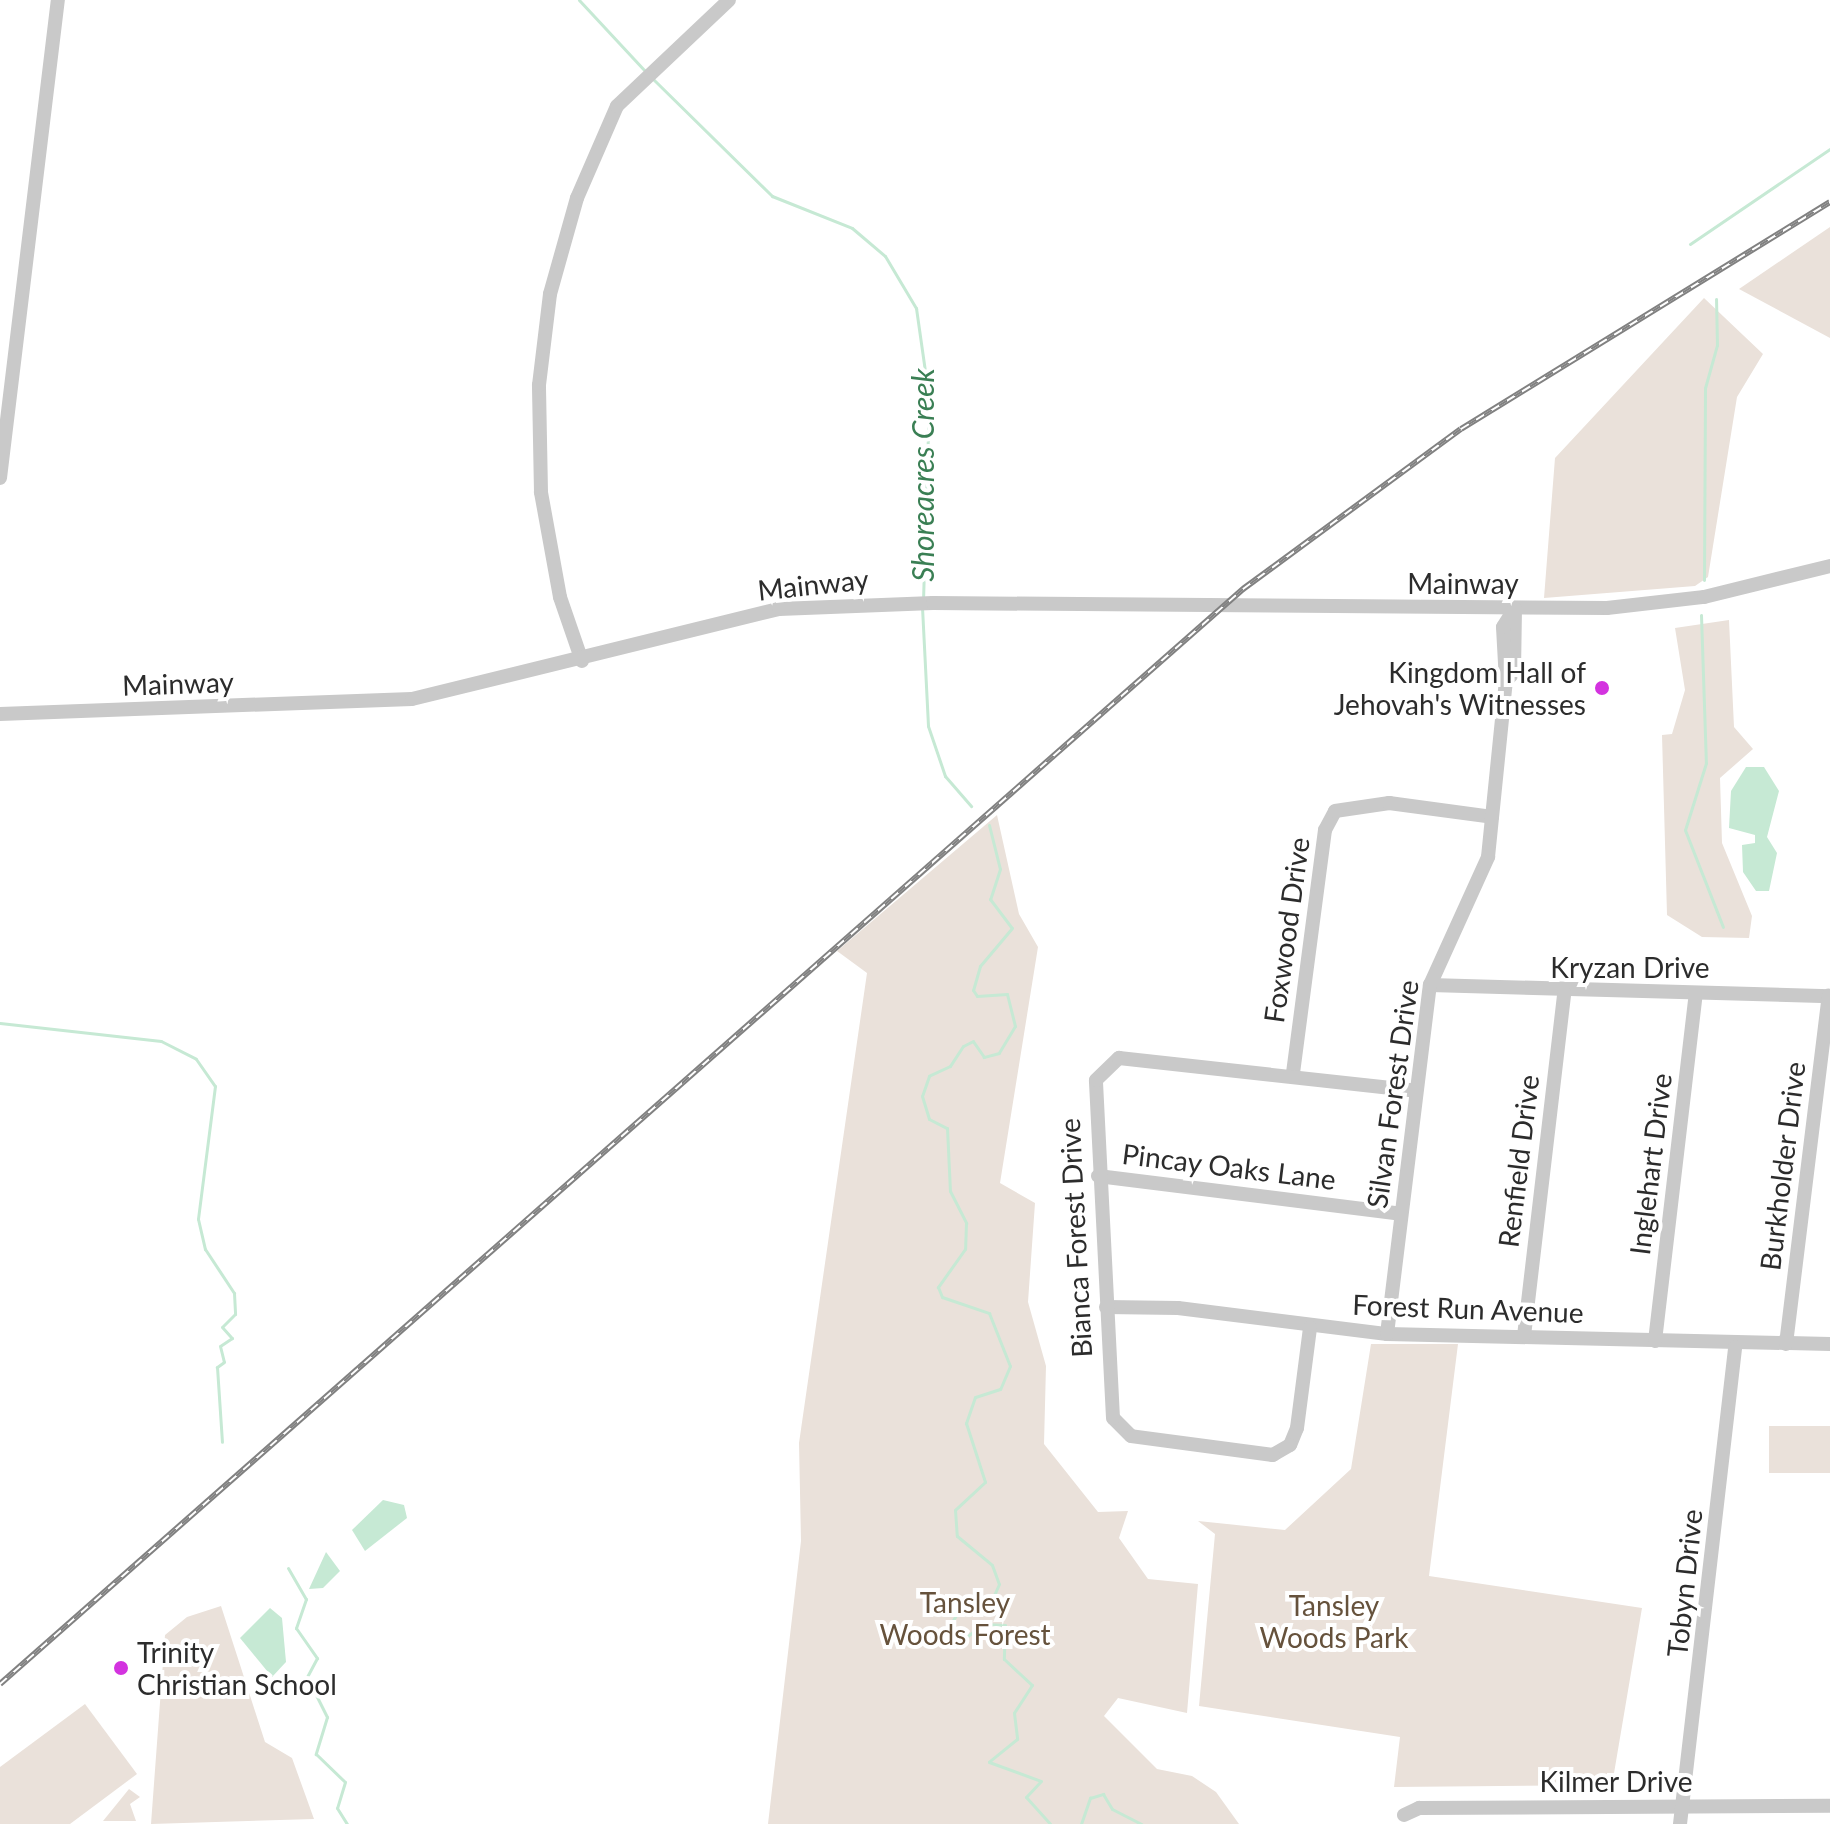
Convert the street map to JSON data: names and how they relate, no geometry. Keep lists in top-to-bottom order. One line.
{"streets":{"street":["Mainway","Foxwood Drive","Kryzan Drive","Silvan Forest Drive","Renfield Drive","Inglehart Drive","Pincay Oaks Lane","Burkholder Drive","Bianca Forest Drive","Forest Run Avenue","Tobyn Drive","Kilmer Drive"]},"crossings":[["Mainway","Silvan Forest Drive"],["Foxwood Drive","Silvan Forest Drive"],["Foxwood Drive","Bianca Forest Drive"],["Kryzan Drive","Silvan Forest Drive"],["Kryzan Drive","Renfield Drive"],["Kryzan Drive","Inglehart Drive"],["Kryzan Drive","Burkholder Drive"],["Silvan Forest Drive","Pincay Oaks Lane"],["Silvan Forest Drive","Bianca Forest Drive"],["Silvan Forest Drive","Forest Run Avenue"],["Renfield Drive","Forest Run Avenue"],["Inglehart Drive","Forest Run Avenue"],["Pincay Oaks Lane","Bianca Forest Drive"],["Burkholder Drive","Forest Run Avenue"],["Bianca Forest Drive","Forest Run Avenue"],["Forest Run Avenue","Tobyn Drive"],["Tobyn Drive","Kilmer Drive"]],"water":["Shoreacres Creek"],"parks":["Tansley Woods Forest","Tansley Woods Park"],"places":["Kingdom Hall of Jehovah's Witnesses","Trinity Christian School"]}
